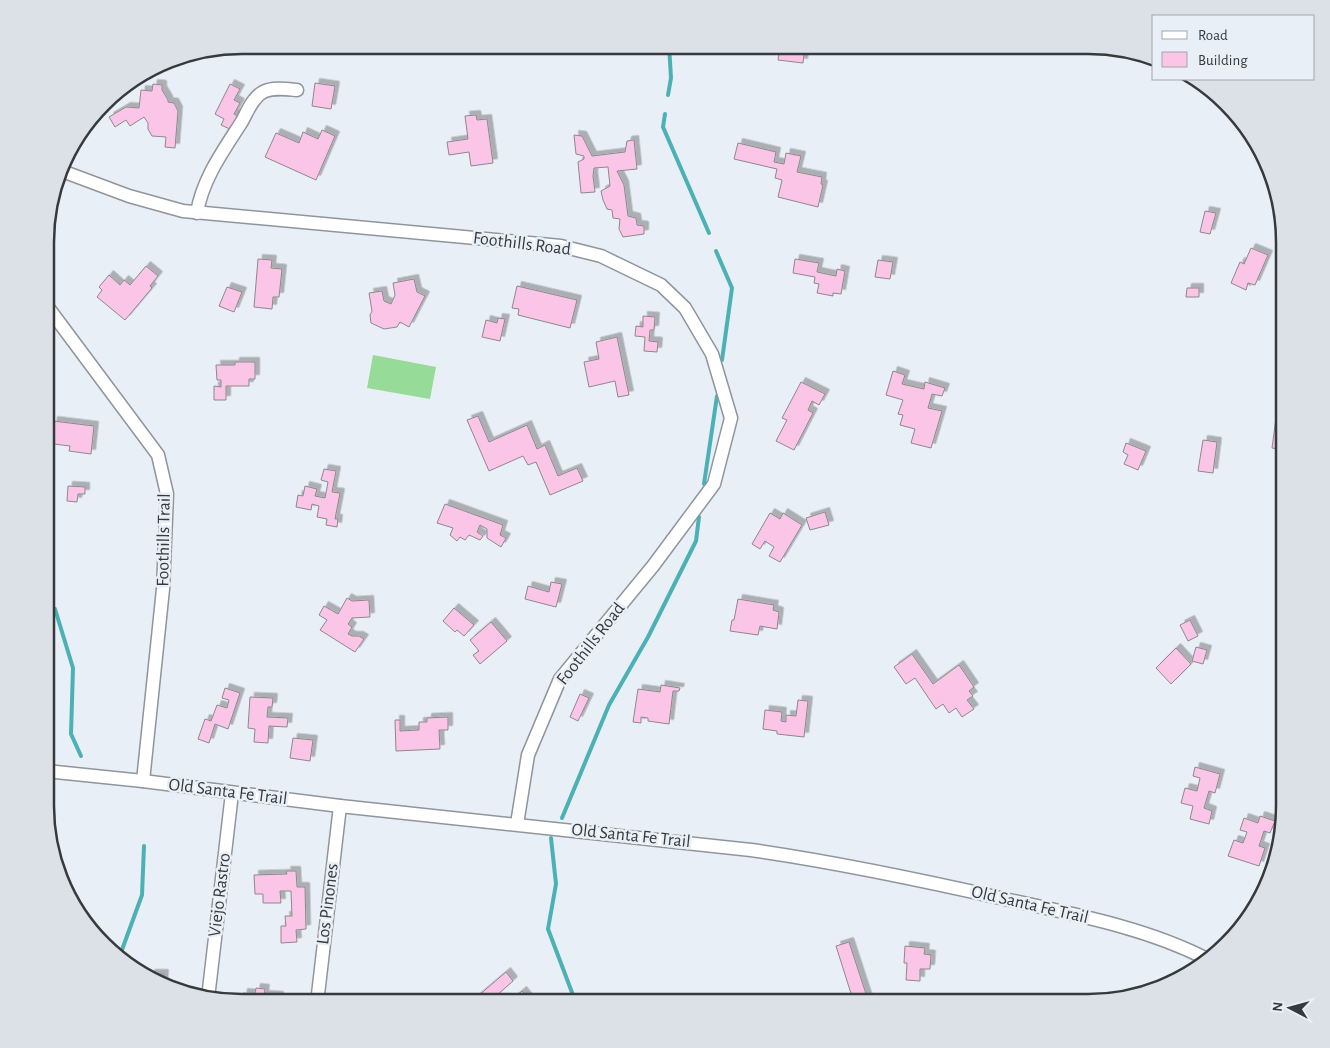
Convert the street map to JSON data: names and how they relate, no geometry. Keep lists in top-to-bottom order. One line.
{"streets":{"street":["Foothills Road","Foothills Trail","Old Santa Fe Trail","Viejo Rastro","Los Pinones"]},"crossings":[["Foothills Road","Old Santa Fe Trail"],["Foothills Trail","Old Santa Fe Trail"],["Old Santa Fe Trail","Viejo Rastro"],["Old Santa Fe Trail","Los Pinones"]],"legend":["Road","Building"],"north":"left"}
